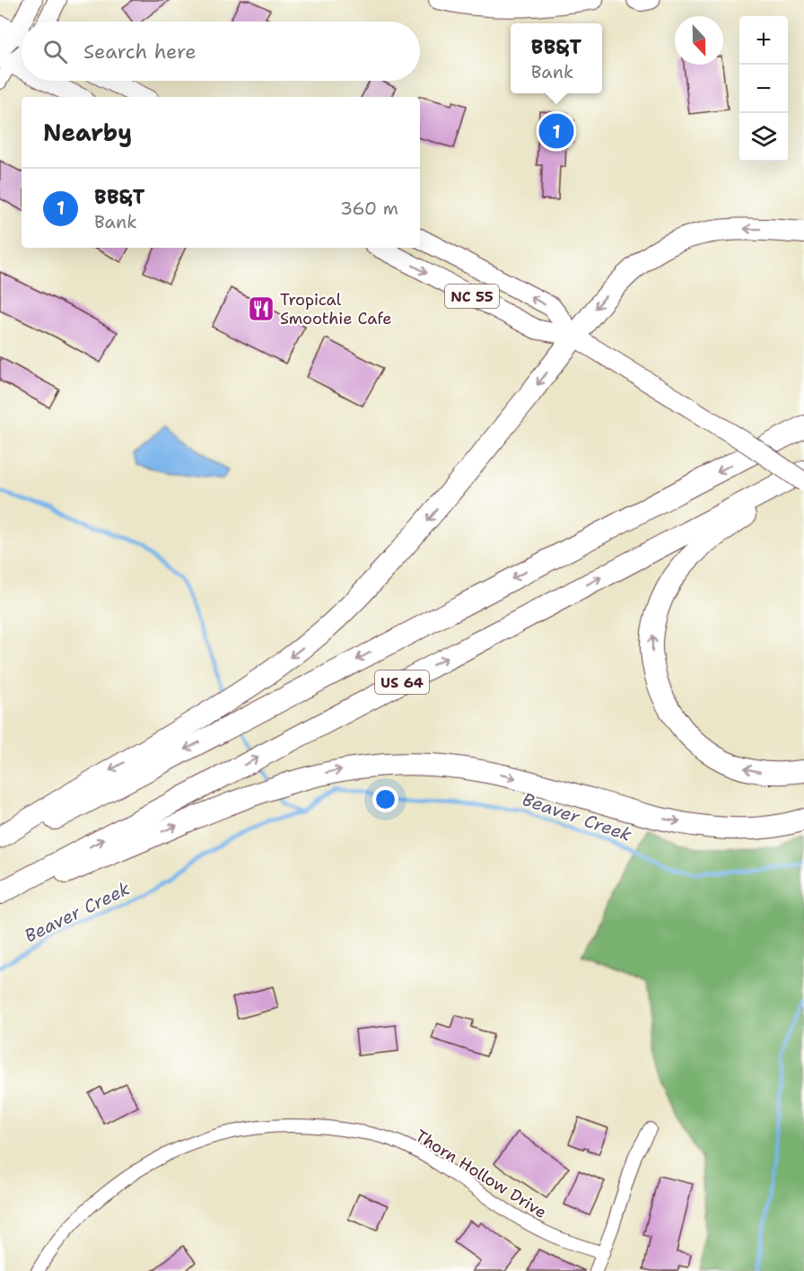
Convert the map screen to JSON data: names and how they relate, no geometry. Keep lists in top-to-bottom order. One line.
{"streets":{"highway":["US 64"],"main road":["NC 55"],"street":["Thorn Hollow Drive"]},"water":["Beaver Creek"],"places":{"restaurant":["Tropical Smoothie Cafe"]},"north":"bottom","page":{"map_buttons":["+","−"],"search":"Search here","popup":["BB&T","Bank"],"heading":"Nearby","pins":"1","list":[{"mark":"1","name":"BB&T","note":"Bank","value":"360 m"}]}}
